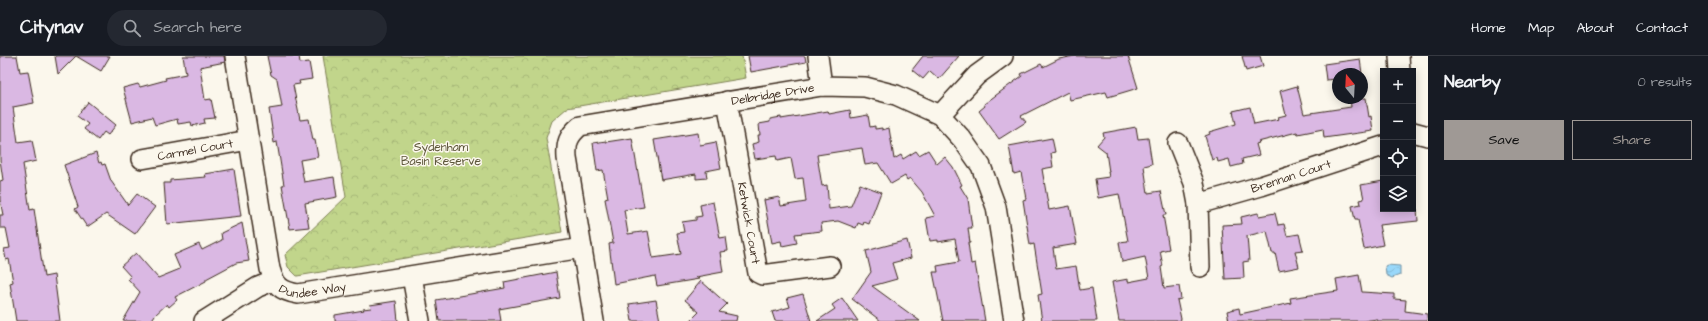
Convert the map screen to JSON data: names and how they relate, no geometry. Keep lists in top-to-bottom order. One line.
{"streets":{"street":["Delbridge Drive","Carmel Court","Brennan Court","Ketwick Court","Dundee Way"]},"crossings":[["Delbridge Drive","Ketwick Court"],["Delbridge Drive","Dundee Way"],["Carmel Court","Dundee Way"]],"parks":["Sydenham Basin Reserve"],"north":"top","page":{"header":"Citynav","search":"Search here","nav":["Home","Map","About","Contact"],"heading":["Nearby","0 results"],"map_buttons":["+","−"],"buttons":["Save","Share"]}}
